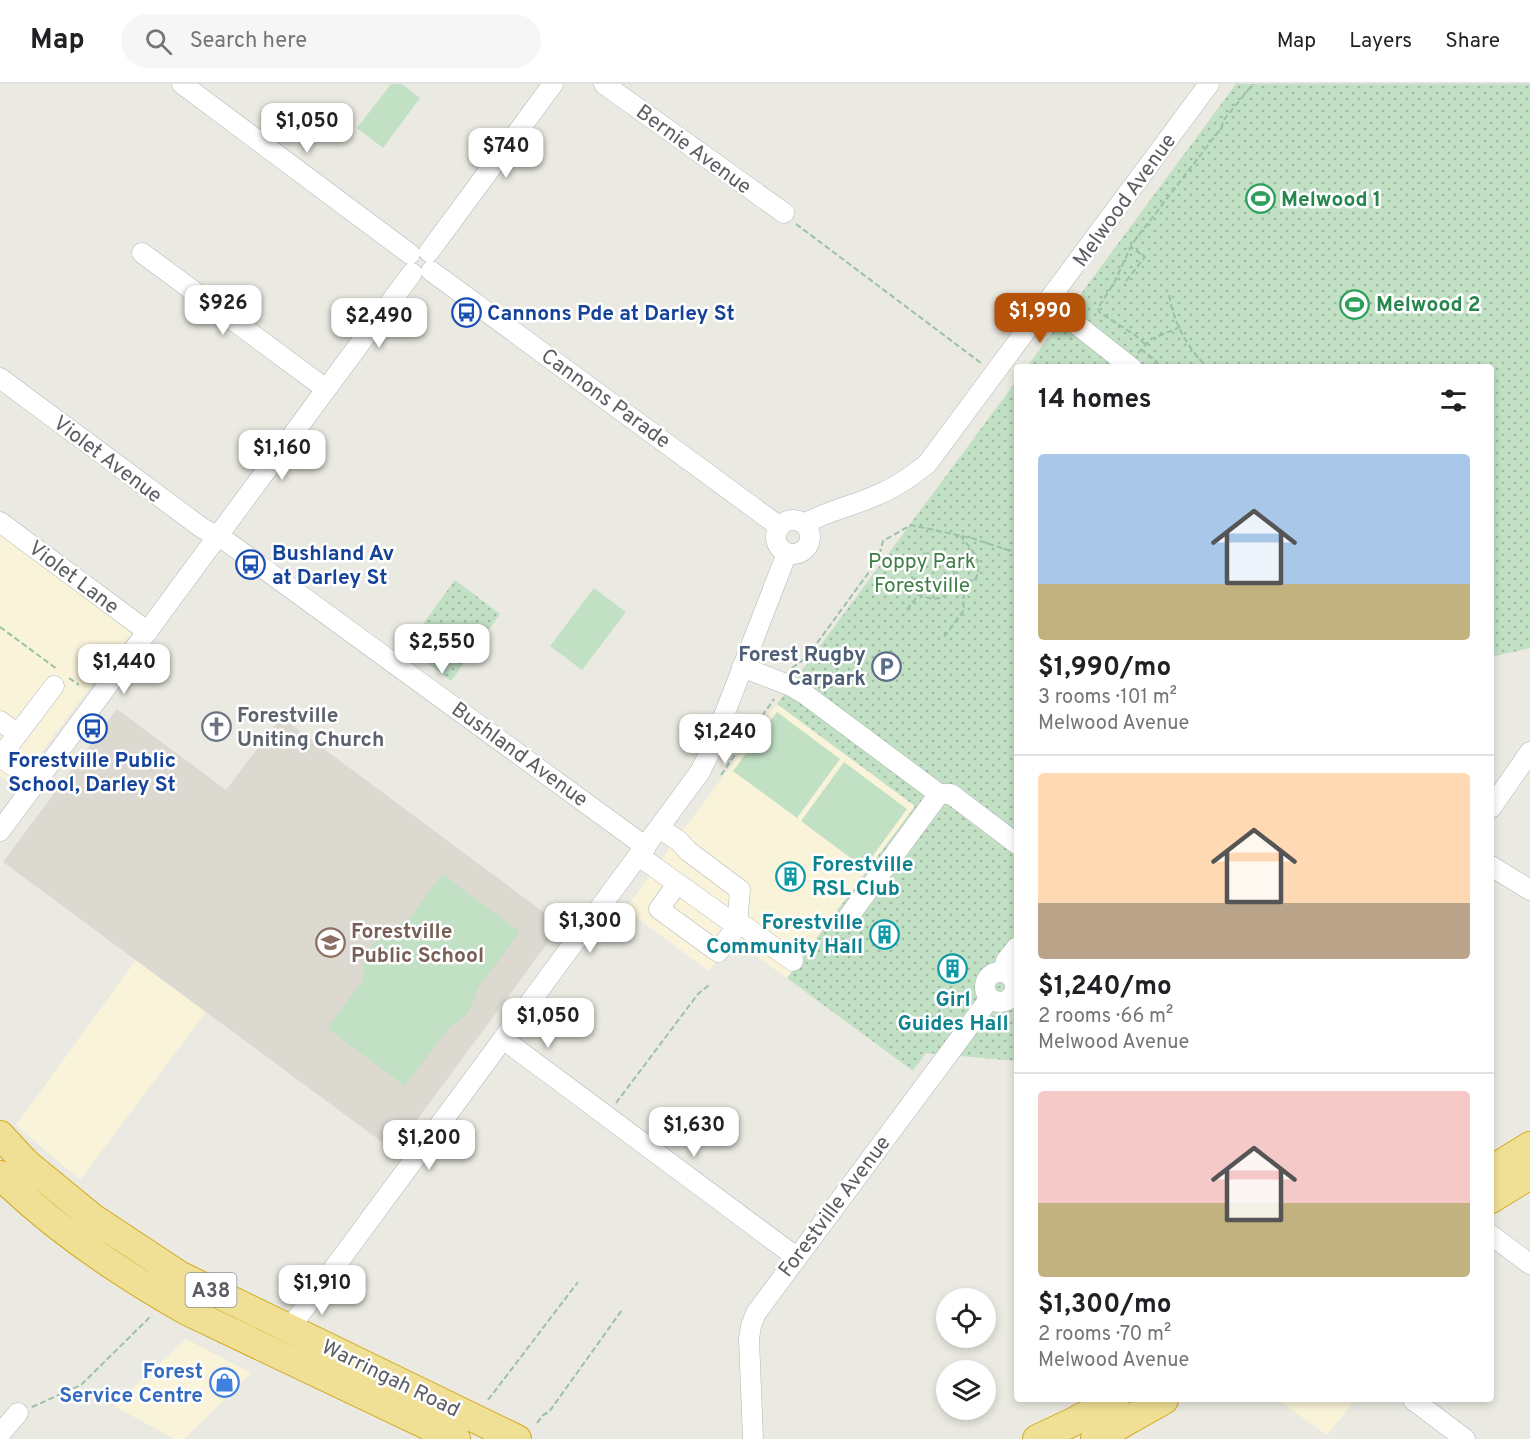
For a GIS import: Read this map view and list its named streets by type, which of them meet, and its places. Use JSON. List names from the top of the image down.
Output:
{
  "streets": {
    "highway": ["A38", "Warringah Road"],
    "street": [
      "Bernie Avenue",
      "Melwood Avenue",
      "Cannons Parade",
      "Violet Avenue",
      "Violet Lane",
      "Bushland Avenue",
      "Forestville Avenue"
    ]
  },
  "crossings": [
    ["Melwood Avenue", "Cannons Parade"],
    ["Violet Avenue", "Bushland Avenue"]
  ],
  "parks": ["Poppy Park Forestville"],
  "places": {
    "sports": ["Melwood 1", "Melwood 2"],
    "bus stop": ["Cannons Pde at Darley St", "Bushland Av at Darley St", "Forestville Public School, Darley St"],
    "parking": ["Forest Rugby Carpark"],
    "church": ["Forestville Uniting Church"],
    "building": ["Forestville RSL Club", "Forestville Community Hall", "Girl Guides Hall"],
    "school or university": ["Forestville Public School"],
    "shop": ["Forest Service Centre"]
  },
  "page": {
    "header": "Map",
    "search": "Search here",
    "nav": ["Map", "Layers", "Share"],
    "price": [
      "$1,050",
      "$740",
      "$926",
      "$1,990",
      "$2,490",
      "$1,160",
      "$2,550",
      "$1,440",
      "$1,240",
      "$1,300",
      "$1,050",
      "$1,630",
      "$1,200",
      "$1,910"
    ],
    "heading": "14 homes",
    "list": [
      {
        "name": "$1,990/mo",
        "note": "3 rooms · 101 m² · Melwood Avenue"
      },
      {
        "name": "$1,240/mo",
        "note": "2 rooms · 66 m² · Melwood Avenue"
      },
      {
        "name": "$1,300/mo",
        "note": "2 rooms · 70 m² · Melwood Avenue"
      }
    ]
  }
}
